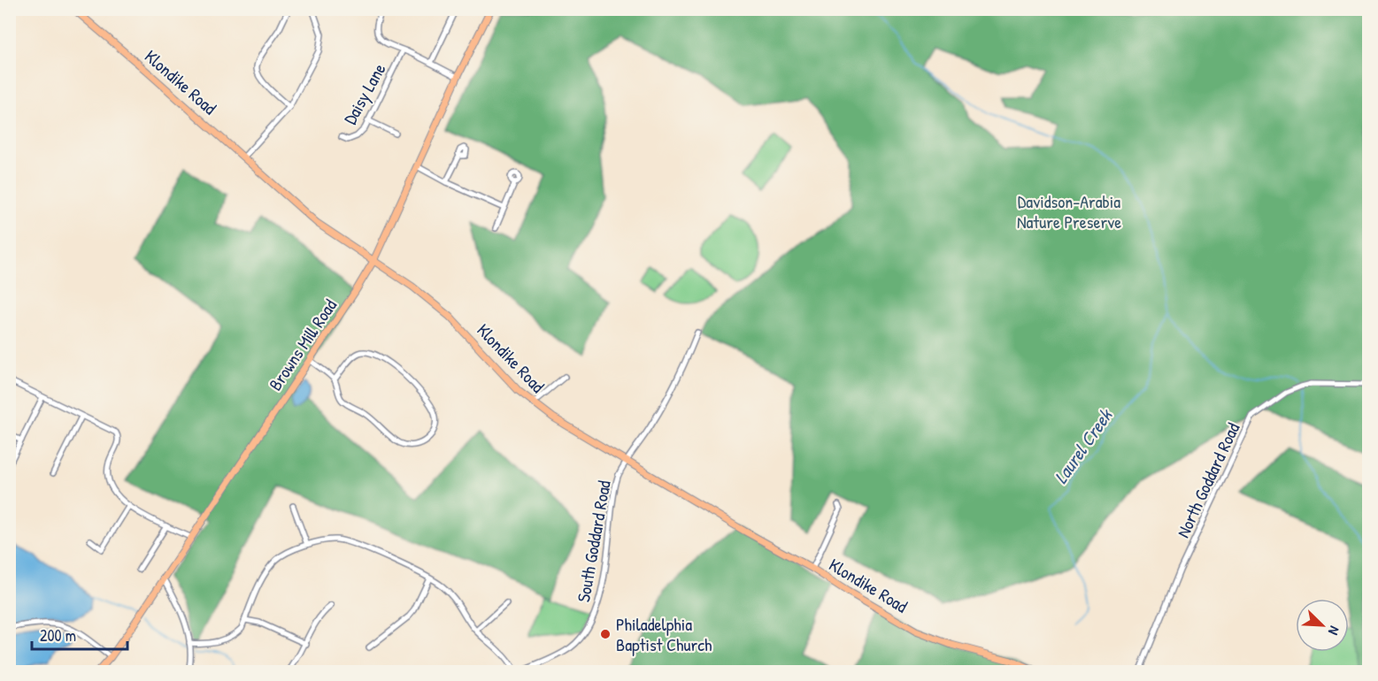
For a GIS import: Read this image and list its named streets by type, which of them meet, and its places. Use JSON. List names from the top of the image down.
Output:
{
  "streets": {
    "main road": ["Klondike Road", "Browns Mill Road"],
    "street": ["Daisy Lane", "North Goddard Road", "South Goddard Road"]
  },
  "crossings": [
    ["Klondike Road", "Browns Mill Road"],
    ["Klondike Road", "South Goddard Road"]
  ],
  "water": ["Laurel Creek"],
  "parks": ["Davidson-Arabia Nature Preserve"],
  "places": ["Philadelphia Baptist Church"],
  "scale_bar": "200 m",
  "north": "bottom right"
}
